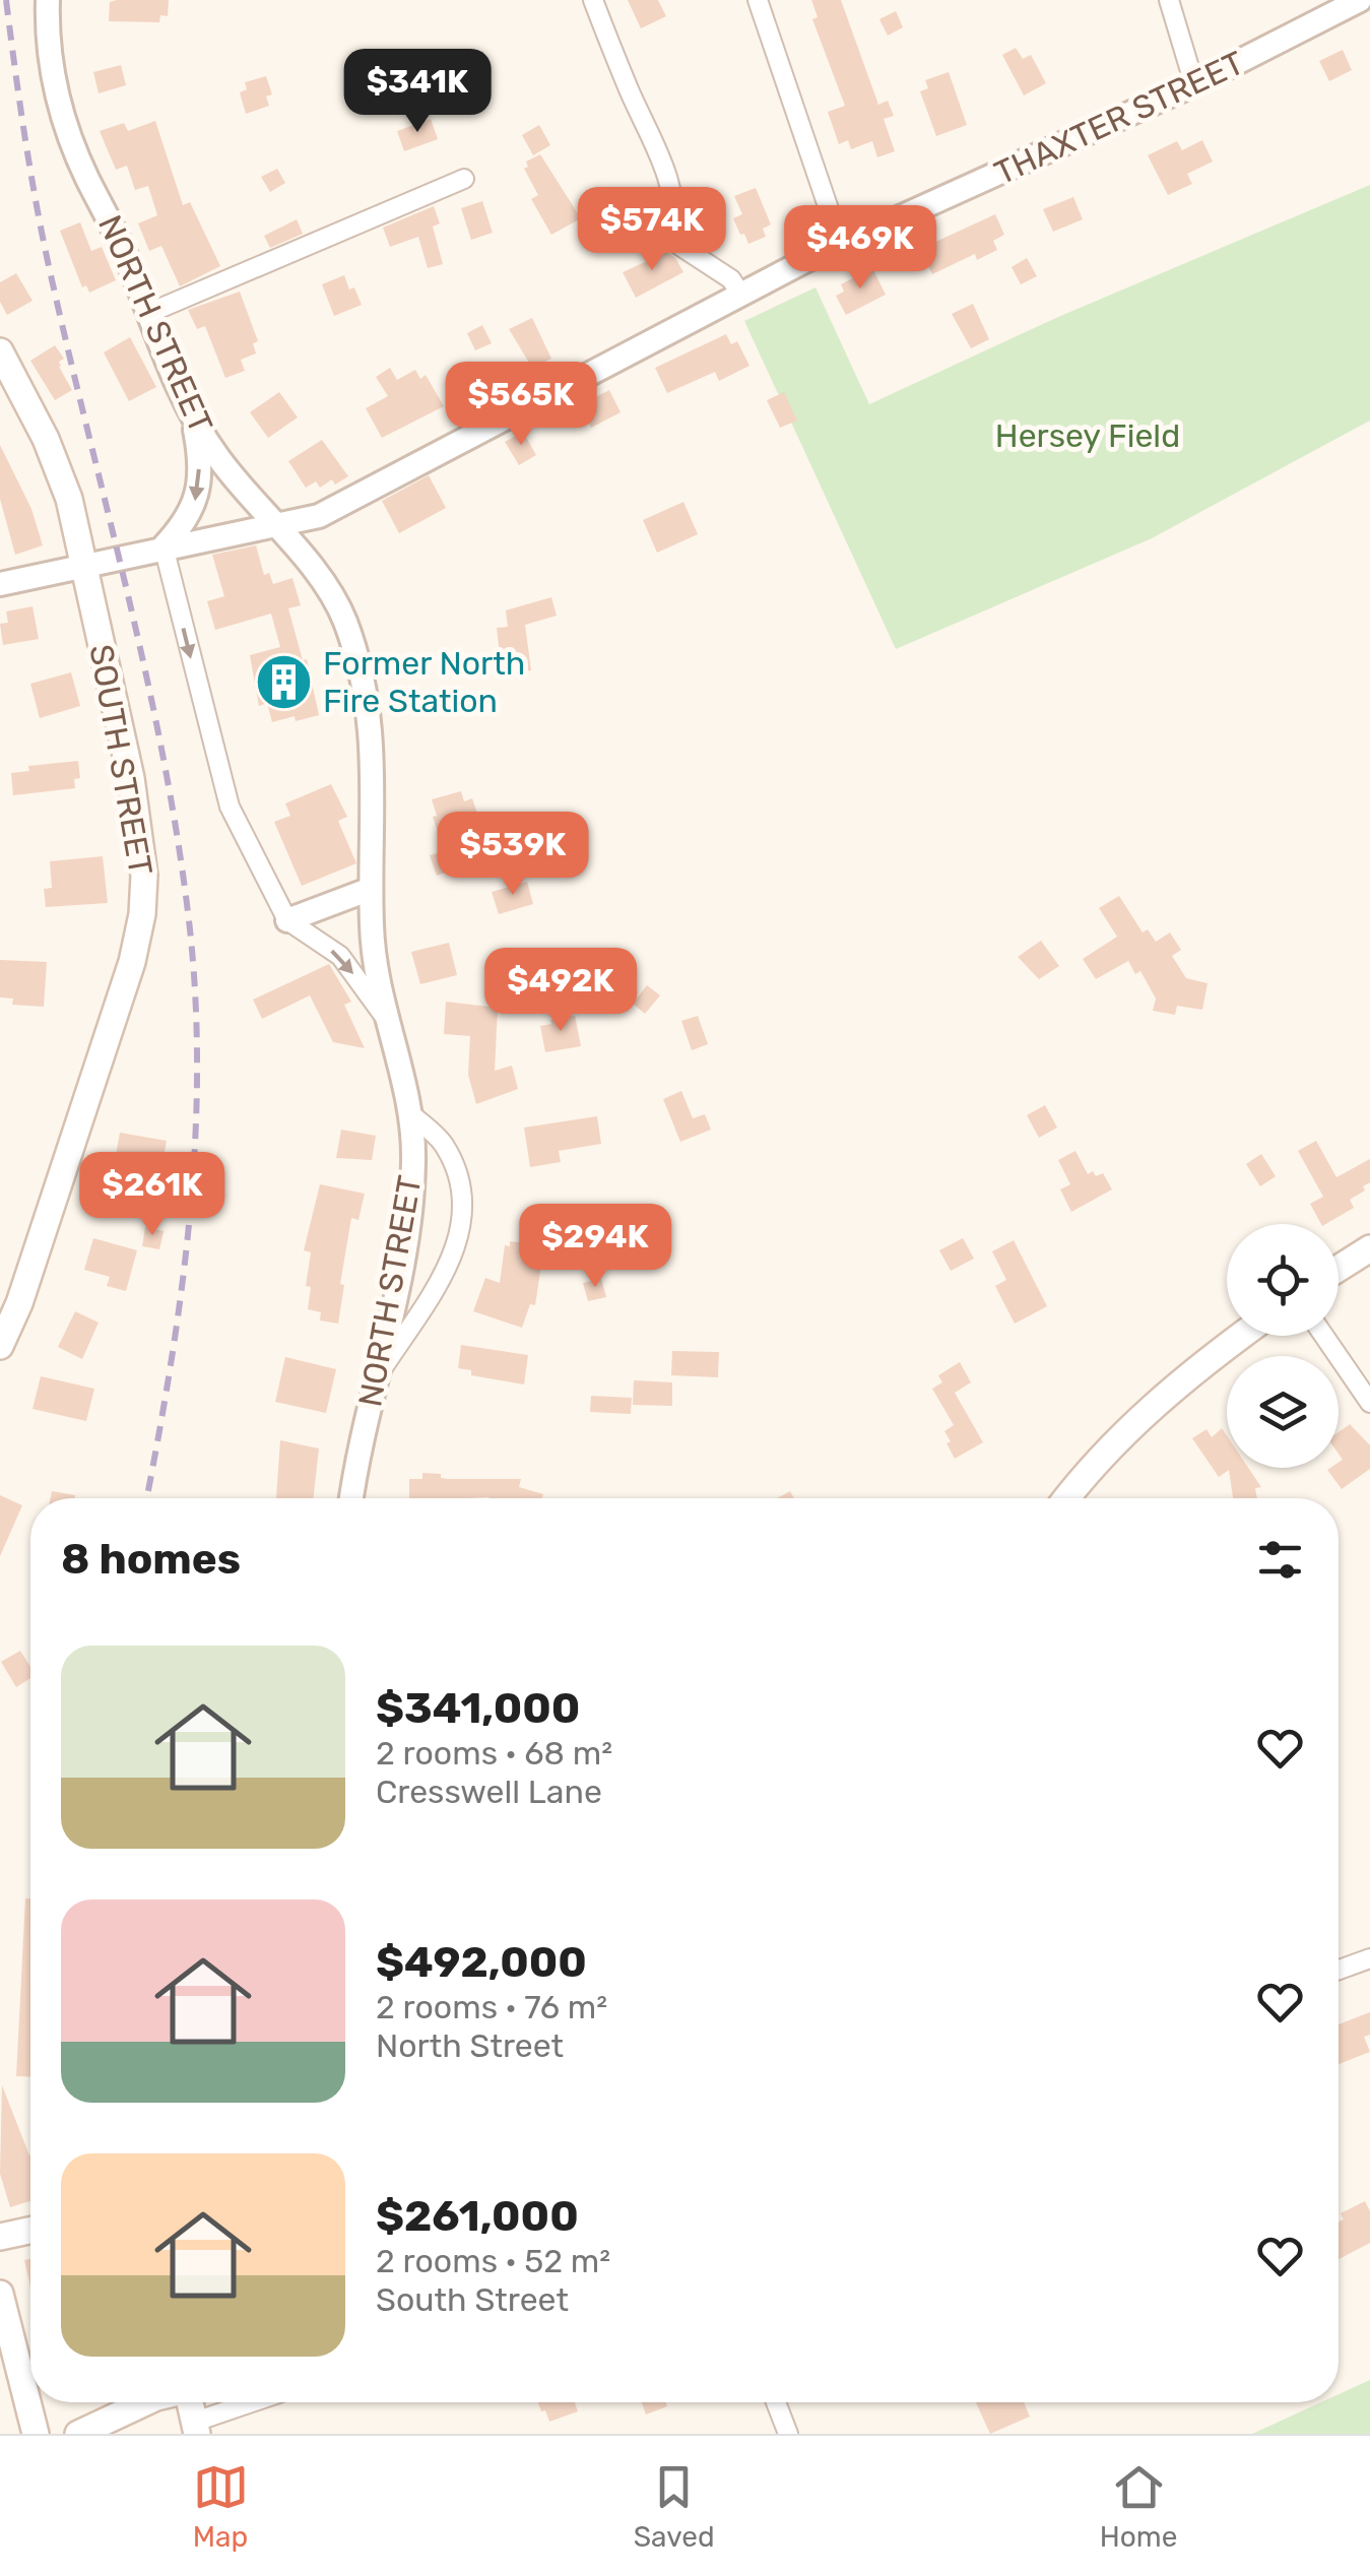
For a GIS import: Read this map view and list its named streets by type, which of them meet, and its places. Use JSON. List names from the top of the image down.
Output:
{
  "streets": {
    "main road": ["SOUTH STREET"],
    "street": ["THAXTER STREET", "NORTH STREET"]
  },
  "crossings": [
    ["THAXTER STREET", "NORTH STREET"],
    ["THAXTER STREET", "SOUTH STREET"]
  ],
  "parks": ["Hersey Field"],
  "places": {
    "building": ["Former North Fire Station"]
  },
  "page": {
    "price": [
      "$341K",
      "$574K",
      "$469K",
      "$565K",
      "$539K",
      "$492K",
      "$261K",
      "$294K"
    ],
    "heading": "8 homes",
    "list": [
      {
        "name": "$341,000",
        "note": "2 rooms · 68 m² · Cresswell Lane"
      },
      {
        "name": "$492,000",
        "note": "2 rooms · 76 m² · North Street"
      },
      {
        "name": "$261,000",
        "note": "2 rooms · 52 m² · South Street"
      }
    ],
    "tabs": ["Map", "Saved", "Home"]
  }
}
